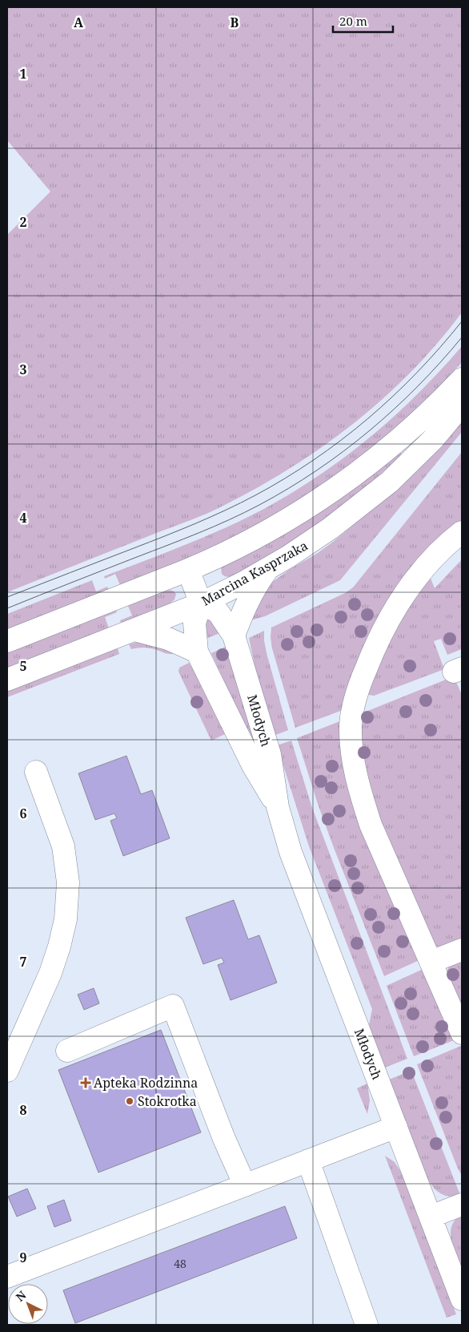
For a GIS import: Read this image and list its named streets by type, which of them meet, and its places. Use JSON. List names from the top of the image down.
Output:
{
  "streets": {
    "street": ["Marcina Kasprzaka", "Młodych"]
  },
  "crossings": [
    ["Marcina Kasprzaka", "Młodych"]
  ],
  "places": {
    "health": ["Apteka Rodzinna"],
    "other": ["Stokrotka"]
  },
  "house_numbers": ["48"],
  "scale_bar": "20 m",
  "north": "top left",
  "grid": {
    "columns": ["A", "B"],
    "rows": [
      "1",
      "2",
      "3",
      "4",
      "5",
      "6",
      "7",
      "8",
      "9"
    ]
  }
}
